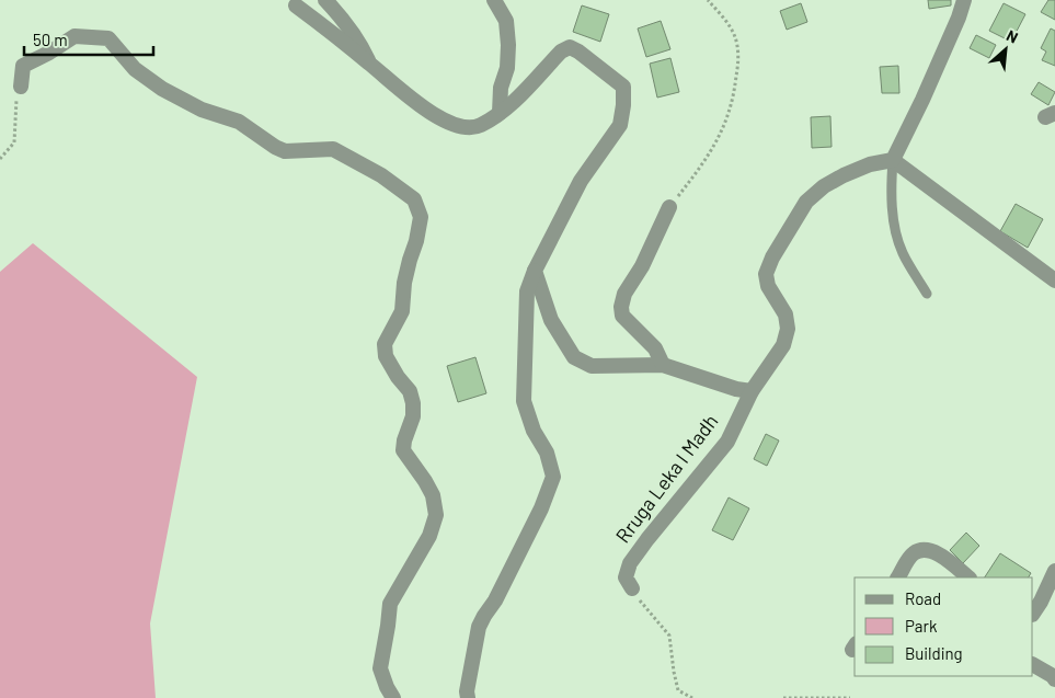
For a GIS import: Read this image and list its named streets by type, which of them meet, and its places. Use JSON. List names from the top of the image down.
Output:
{
  "streets": {
    "street": ["Rruga Leka I Madh"]
  },
  "legend": ["Road", "Park", "Building"],
  "scale_bar": "50 m",
  "north": "top right"
}
